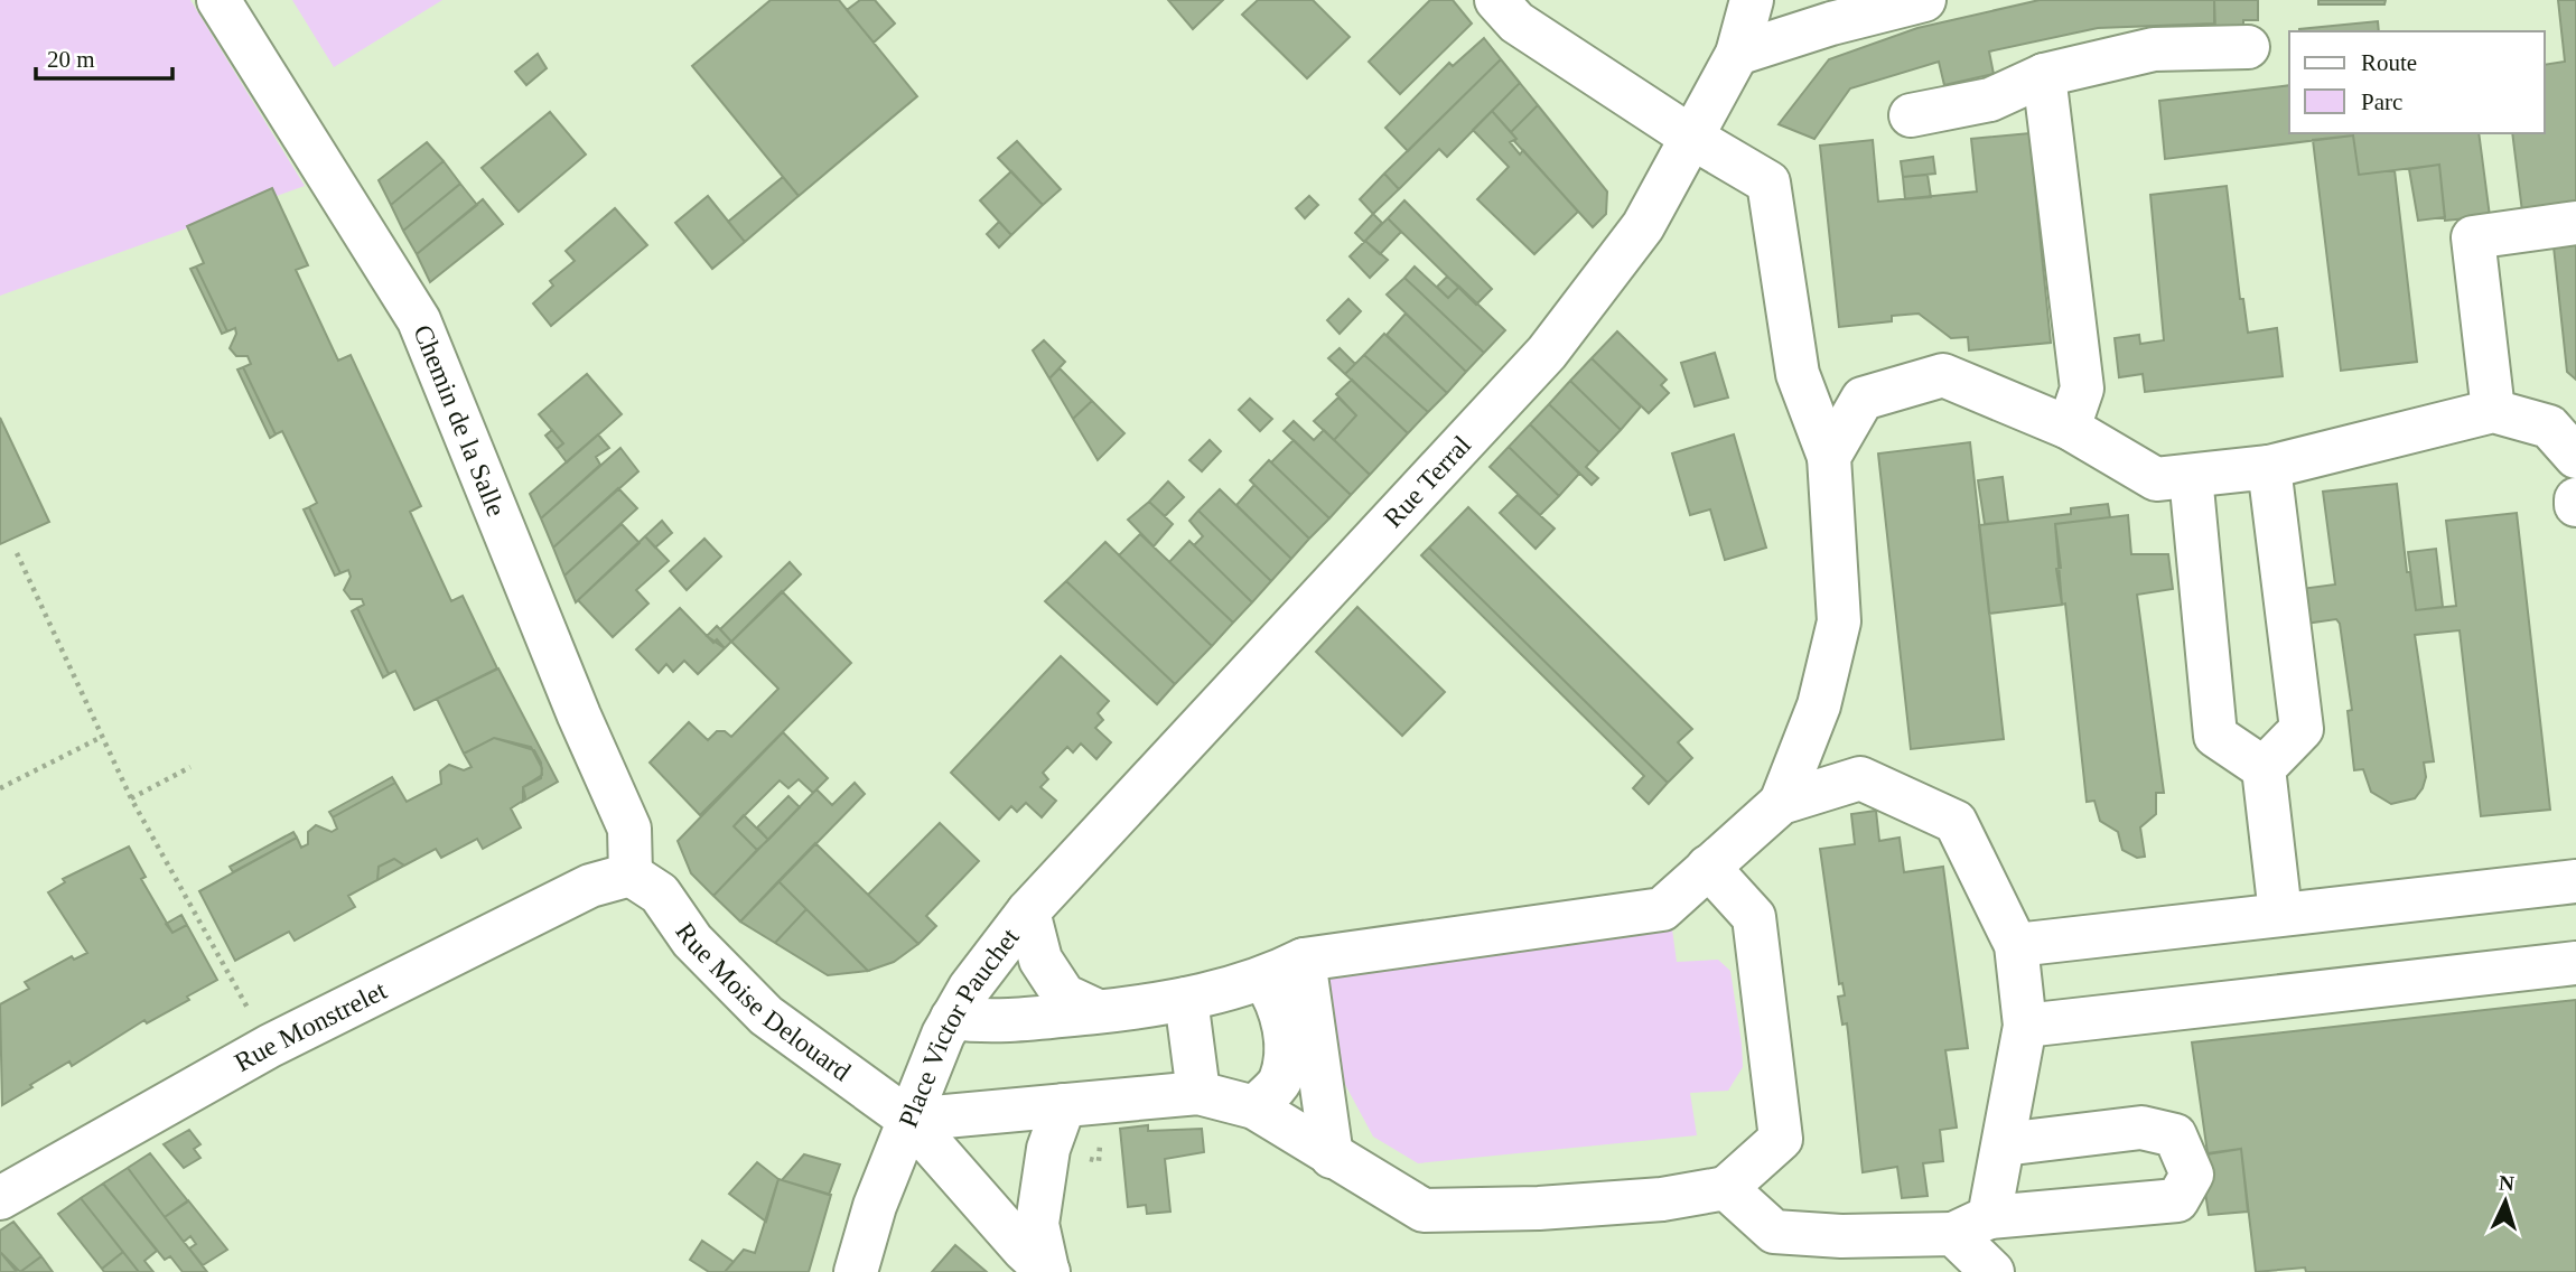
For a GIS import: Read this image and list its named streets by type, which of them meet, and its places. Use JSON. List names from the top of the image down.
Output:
{
  "streets": {
    "street": [
      "Chemin de la Salle",
      "Rue Terral",
      "Rue Moise Delouard",
      "Rue Monstrelet",
      "Place Victor Pauchet"
    ]
  },
  "crossings": [
    ["Chemin de la Salle", "Rue Moise Delouard"],
    ["Chemin de la Salle", "Rue Monstrelet"],
    ["Rue Terral", "Place Victor Pauchet"],
    ["Rue Moise Delouard", "Rue Monstrelet"],
    ["Rue Moise Delouard", "Place Victor Pauchet"]
  ],
  "legend": ["Route", "Parc"],
  "scale_bar": "20 m",
  "north": "top"
}
